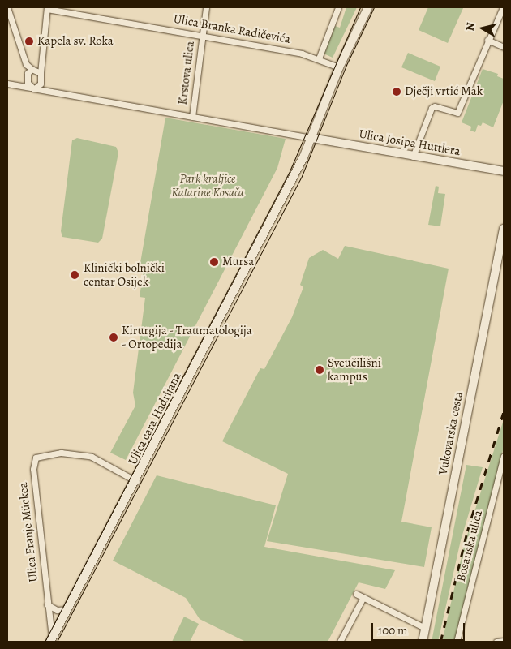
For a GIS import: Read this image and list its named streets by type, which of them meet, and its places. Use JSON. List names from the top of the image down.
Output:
{
  "streets": {
    "main road": ["Ulica Josipa Huttlera", "Ulica cara Hadrijana", "Vukovarska cesta"],
    "street": [
      "Ulica Branka Radičevića",
      "Krstova ulica",
      "Ulica Franje Mückea",
      "Bosanska ulica"
    ]
  },
  "crossings": [
    ["Ulica Branka Radičevića", "Krstova ulica"],
    ["Ulica Josipa Huttlera", "Ulica cara Hadrijana"],
    ["Ulica cara Hadrijana", "Ulica Franje Mückea"]
  ],
  "parks": ["Park kraljice Katarine Kosača"],
  "places": [
    "Kapela sv. Roka",
    "Dječji vrtić Mak",
    "Mursa",
    "Klinički bolnički centar Osijek",
    "Kirurgija - Traumatologija - Ortopedija",
    "Sveučilišni kampus"
  ],
  "scale_bar": "100 m",
  "north": "left"
}
